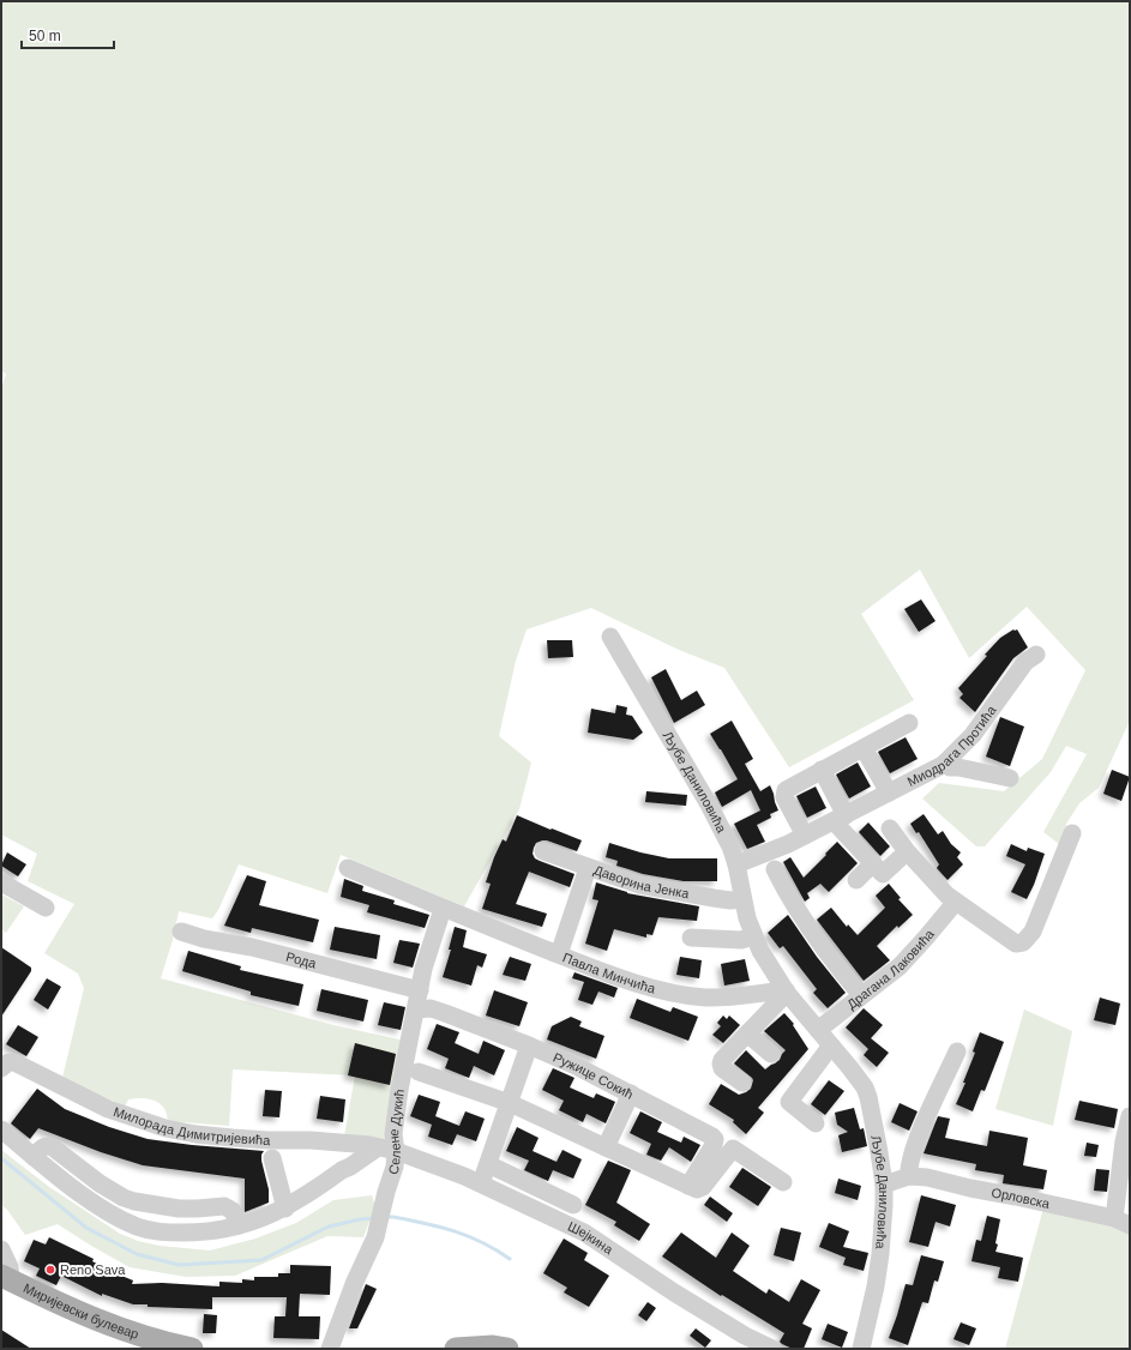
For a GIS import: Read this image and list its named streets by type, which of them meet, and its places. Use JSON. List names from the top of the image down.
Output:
{
  "streets": {
    "main road": ["Миријевски булевар"],
    "street": [
      "Миодрага Протића",
      "Љубе Даниловића",
      "Даворина Јенка",
      "Рода",
      "Драгана Лаковића",
      "Павла Минчића",
      "Ружице Сокић",
      "Милорада Димитријевића",
      "Селене Дукић",
      "Орловска",
      "Шејкина"
    ]
  },
  "crossings": [
    ["Миодрага Протића", "Љубе Даниловића"],
    ["Љубе Даниловића", "Даворина Јенка"],
    ["Љубе Даниловића", "Драгана Лаковића"],
    ["Љубе Даниловића", "Павла Минчића"],
    ["Љубе Даниловића", "Орловска"],
    ["Рода", "Селене Дукић"],
    ["Павла Минчића", "Селене Дукић"],
    ["Ружице Сокић", "Селене Дукић"],
    ["Милорада Димитријевића", "Селене Дукић"],
    ["Милорада Димитријевића", "Шејкина"],
    ["Селене Дукић", "Шејкина"]
  ],
  "places": ["Reno Sava"],
  "scale_bar": "50 m"
}
